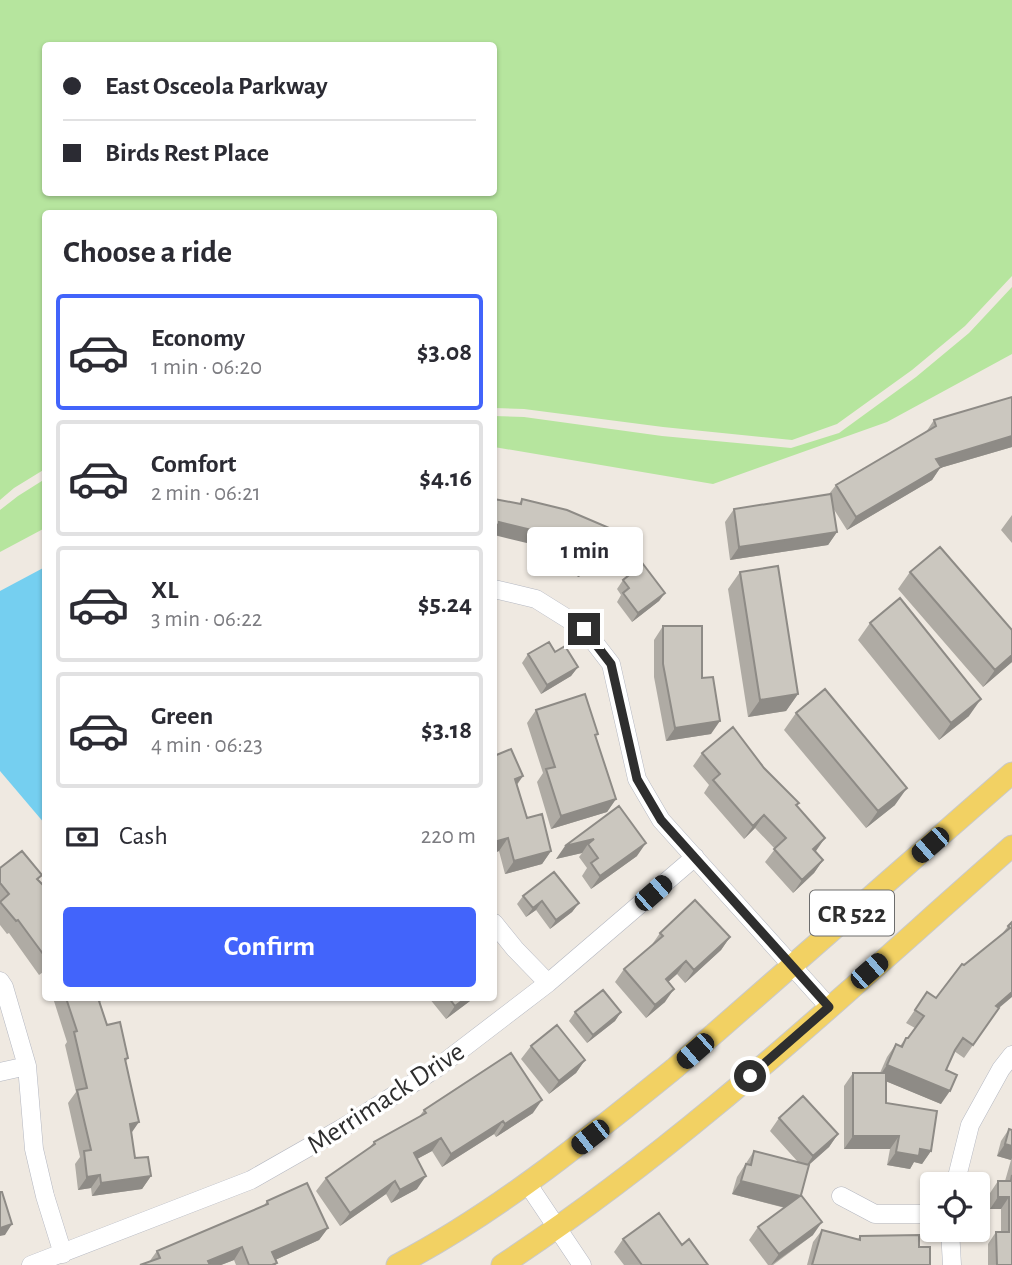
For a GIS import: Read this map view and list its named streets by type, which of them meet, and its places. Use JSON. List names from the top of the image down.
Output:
{
  "streets": {
    "main road": ["CR 522"],
    "street": ["Merrimack Drive"]
  },
  "page": {
    "banner": ["East Osceola Parkway", "Birds Rest Place"],
    "heading": "Choose a ride",
    "list": [
      {
        "name": "Economy",
        "note": "1 min · 06:20",
        "value": "$3.08"
      },
      {
        "name": "Comfort",
        "note": "2 min · 06:21",
        "value": "$4.16"
      },
      {
        "name": "XL",
        "note": "3 min · 06:22",
        "value": "$5.24"
      },
      {
        "name": "Green",
        "note": "4 min · 06:23",
        "value": "$3.18"
      }
    ],
    "bubble": "1 min",
    "pay": ["Cash", "220 m"],
    "buttons": "Confirm"
  }
}
